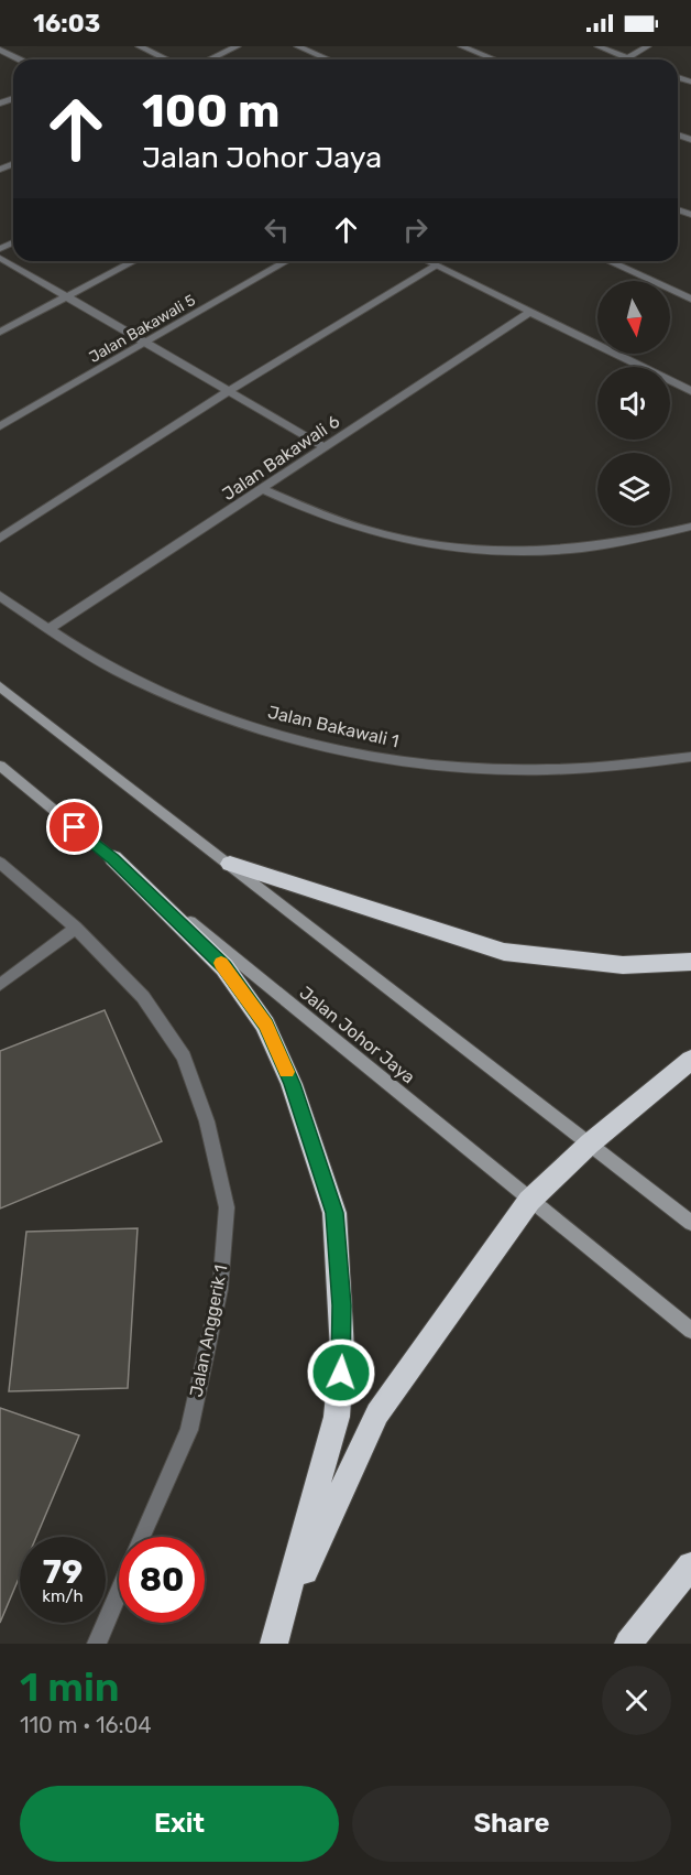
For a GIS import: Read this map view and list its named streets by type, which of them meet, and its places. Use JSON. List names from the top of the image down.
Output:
{
  "streets": {
    "main road": ["Jalan Johor Jaya"],
    "street": [
      "Jalan Bakawali 5",
      "Jalan Bakawali 6",
      "Jalan Bakawali 1",
      "Jalan Anggerik 1"
    ]
  },
  "crossings": [
    ["Jalan Bakawali 6", "Jalan Bakawali 1"]
  ],
  "north": "bottom",
  "page": {
    "status": "16:03",
    "turn": ["100 m", "Jalan Johor Jaya"],
    "speed": "79 km/h",
    "limit": "80",
    "heading": ["1 min", "110 m · 16:04"],
    "buttons": ["Exit", "Share"]
  }
}
